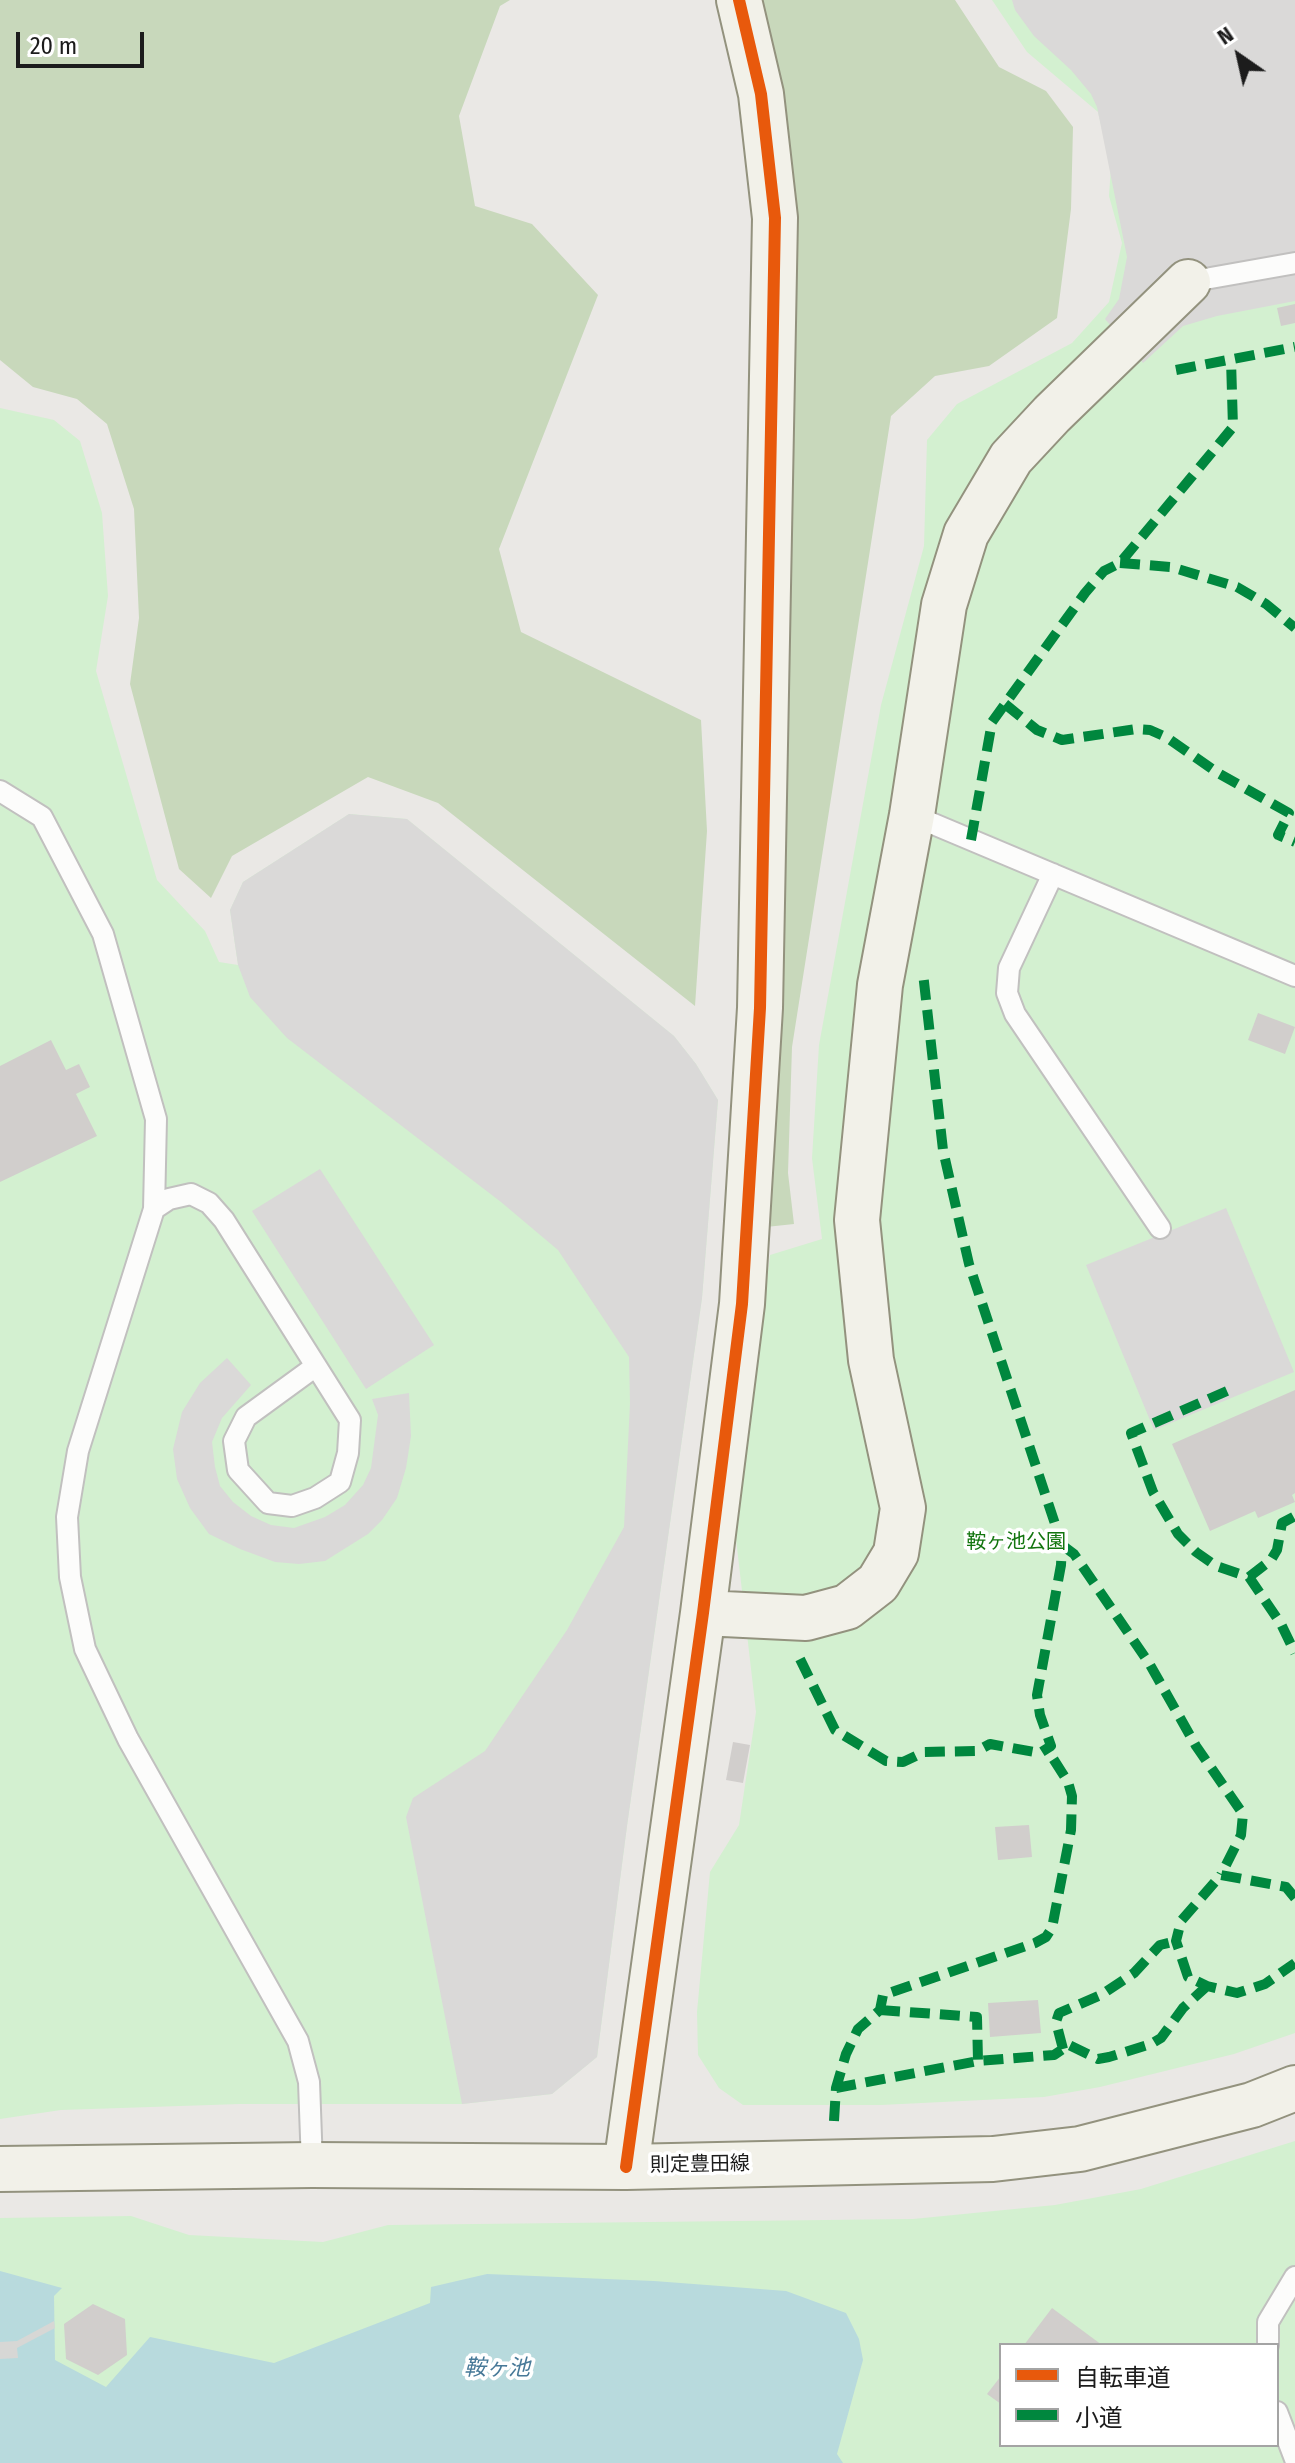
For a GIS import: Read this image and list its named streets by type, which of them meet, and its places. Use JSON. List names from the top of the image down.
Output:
{
  "streets": {
    "street": ["則定豊田線"]
  },
  "water": ["鞍ヶ池"],
  "parks": ["鞍ヶ池公園"],
  "legend": ["自転車道", "小道"],
  "scale_bar": "20 m",
  "north": "top left"
}
